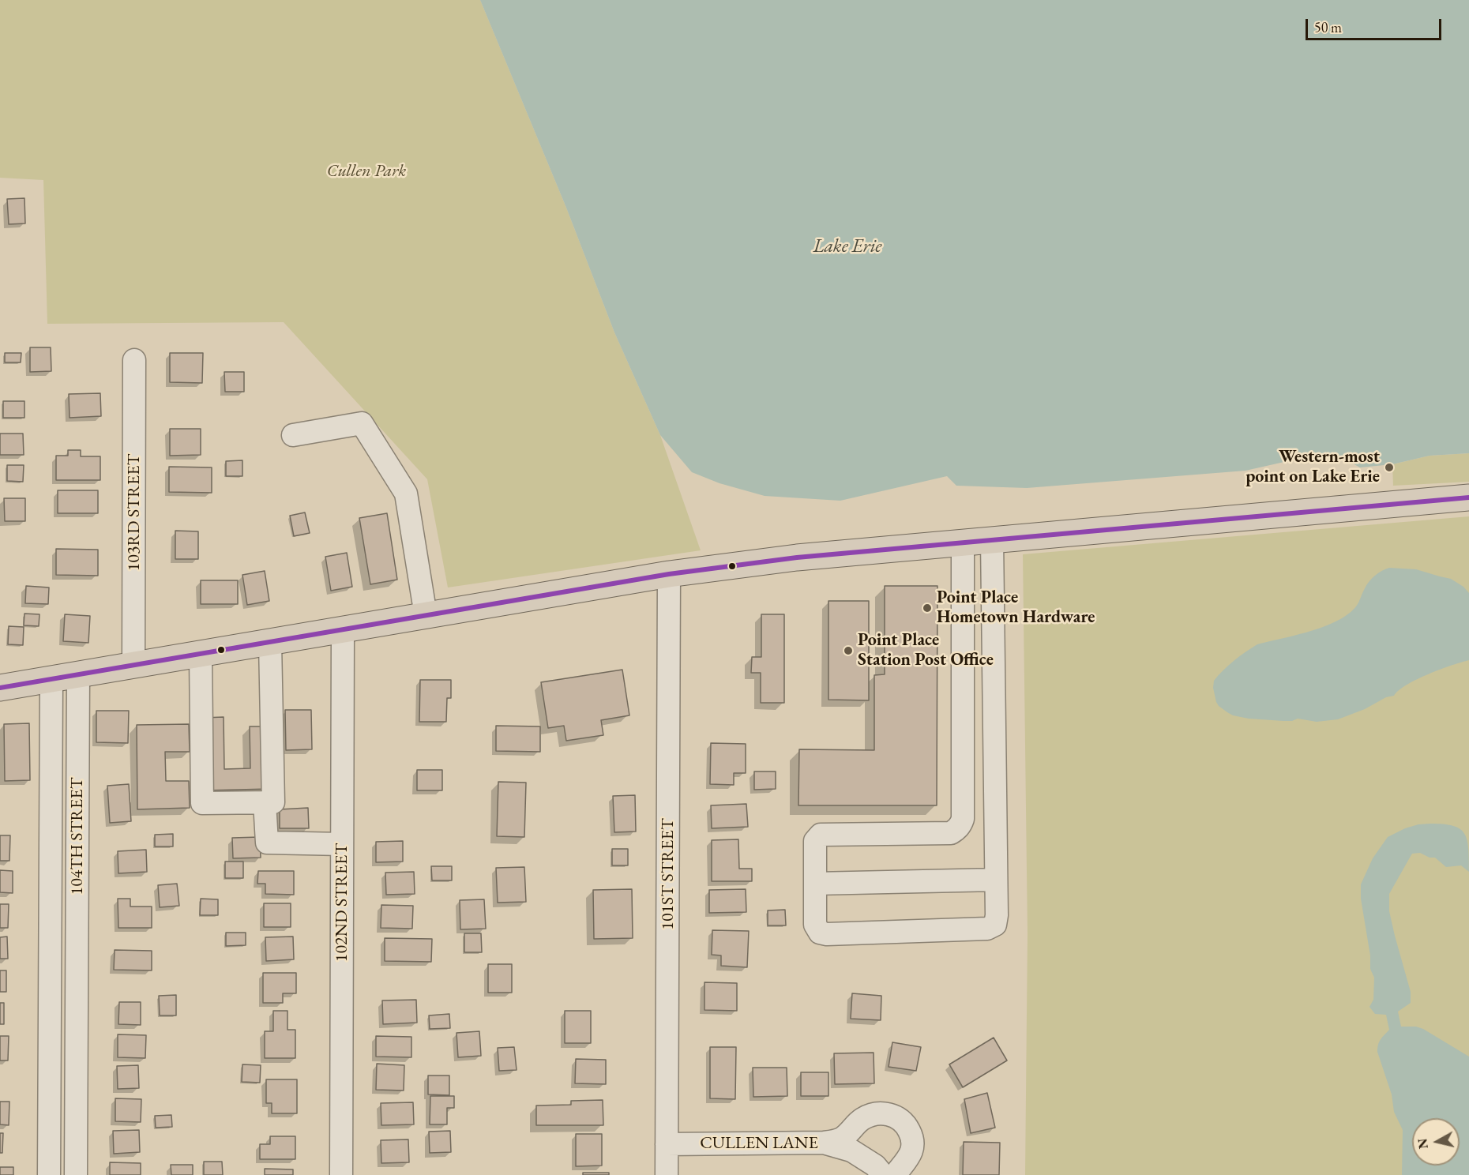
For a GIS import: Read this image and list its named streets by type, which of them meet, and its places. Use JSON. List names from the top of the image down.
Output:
{
  "streets": {
    "street": [
      "103RD STREET",
      "104TH STREET",
      "101ST STREET",
      "102ND STREET",
      "CULLEN LANE"
    ]
  },
  "crossings": [
    ["101ST STREET", "CULLEN LANE"]
  ],
  "water": ["Lake Erie"],
  "parks": ["Cullen Park"],
  "places": ["Western-most point on Lake Erie", "Point Place Hometown Hardware", "Point Place Station Post Office"],
  "scale_bar": "50 m",
  "north": "left"
}
